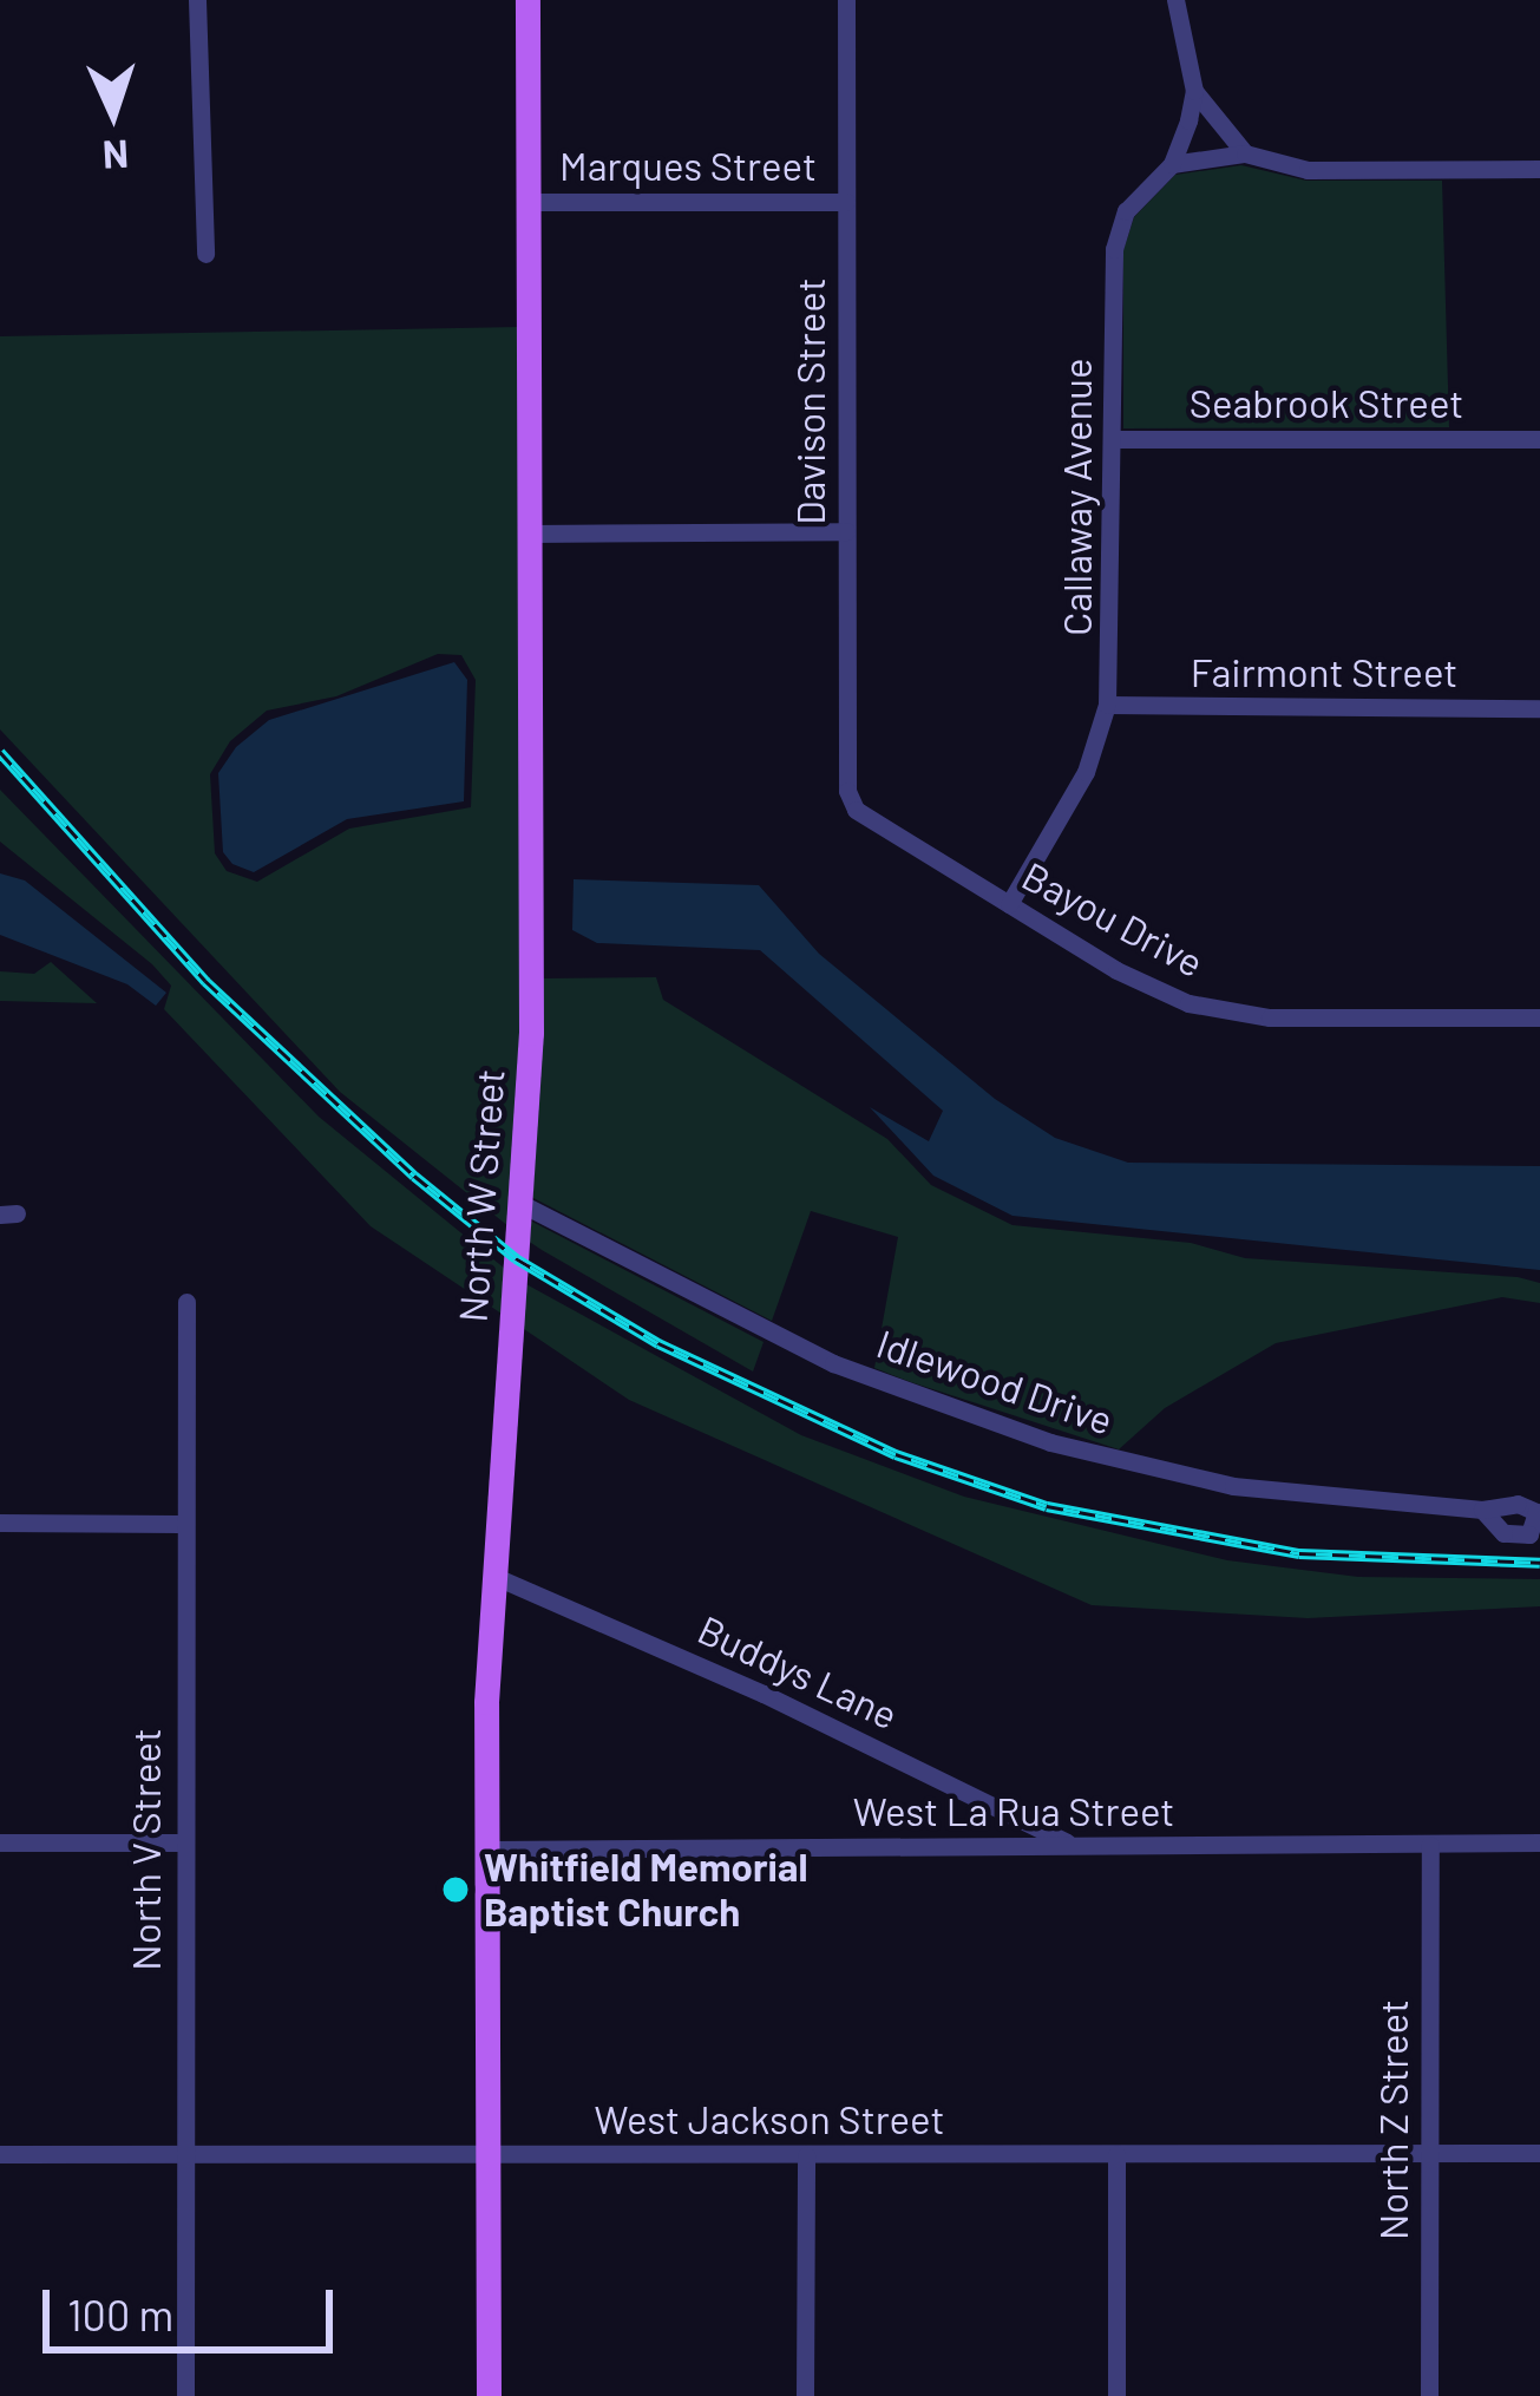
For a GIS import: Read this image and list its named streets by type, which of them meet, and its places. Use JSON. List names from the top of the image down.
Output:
{
  "streets": {
    "main road": ["North W Street"],
    "street": [
      "Marques Street",
      "Davison Street",
      "Seabrook Street",
      "Callaway Avenue",
      "Fairmont Street",
      "Bayou Drive",
      "Idlewood Drive",
      "Buddys Lane",
      "West La Rua Street",
      "North V Street",
      "West Jackson Street",
      "North Z Street"
    ]
  },
  "crossings": [
    ["Marques Street", "Davison Street"],
    ["Marques Street", "North W Street"],
    ["Davison Street", "Bayou Drive"],
    ["Seabrook Street", "Callaway Avenue"],
    ["Callaway Avenue", "Fairmont Street"],
    ["Callaway Avenue", "Bayou Drive"],
    ["North W Street", "Idlewood Drive"],
    ["North W Street", "Buddys Lane"],
    ["North W Street", "West La Rua Street"],
    ["North W Street", "West Jackson Street"],
    ["Buddys Lane", "West La Rua Street"],
    ["West La Rua Street", "North Z Street"],
    ["North V Street", "West Jackson Street"],
    ["West Jackson Street", "North Z Street"]
  ],
  "places": ["Whitfield Memorial Baptist Church"],
  "scale_bar": "100 m",
  "north": "bottom"
}
